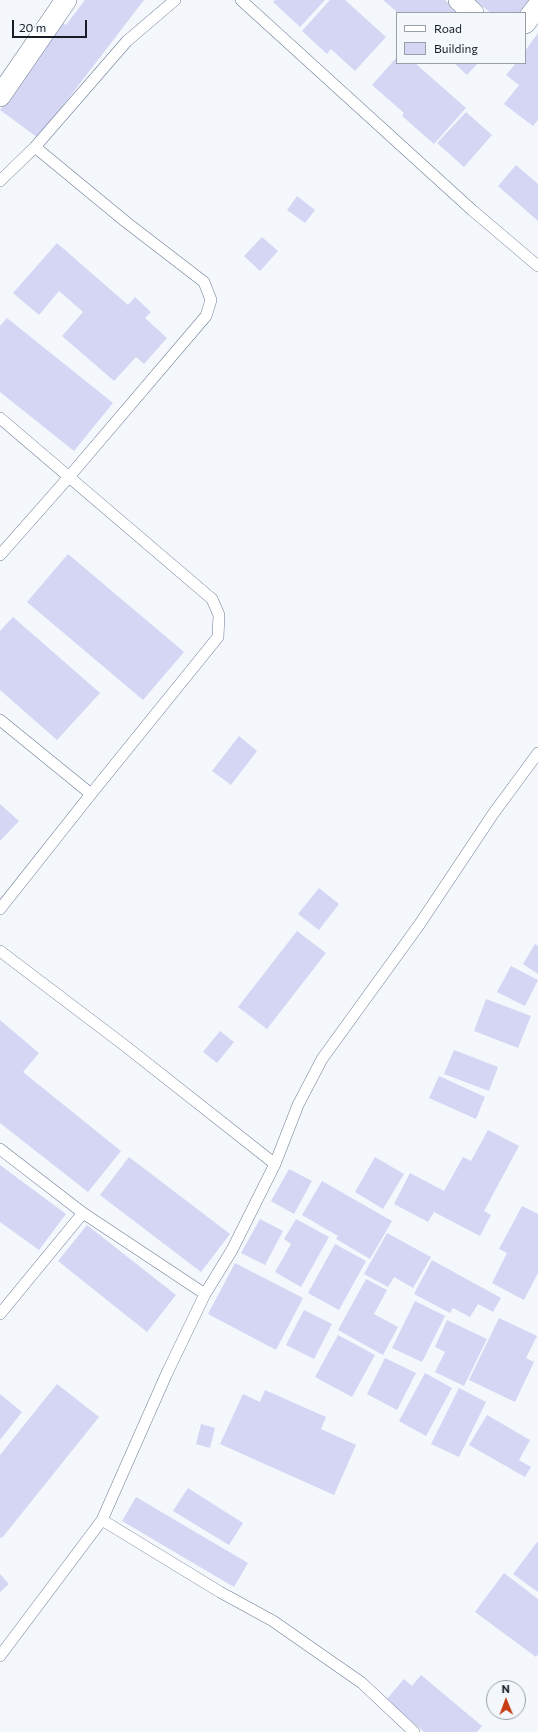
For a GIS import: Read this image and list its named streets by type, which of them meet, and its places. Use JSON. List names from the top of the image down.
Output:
{
  "legend": ["Road", "Building"],
  "scale_bar": "20 m",
  "north": "top"
}
